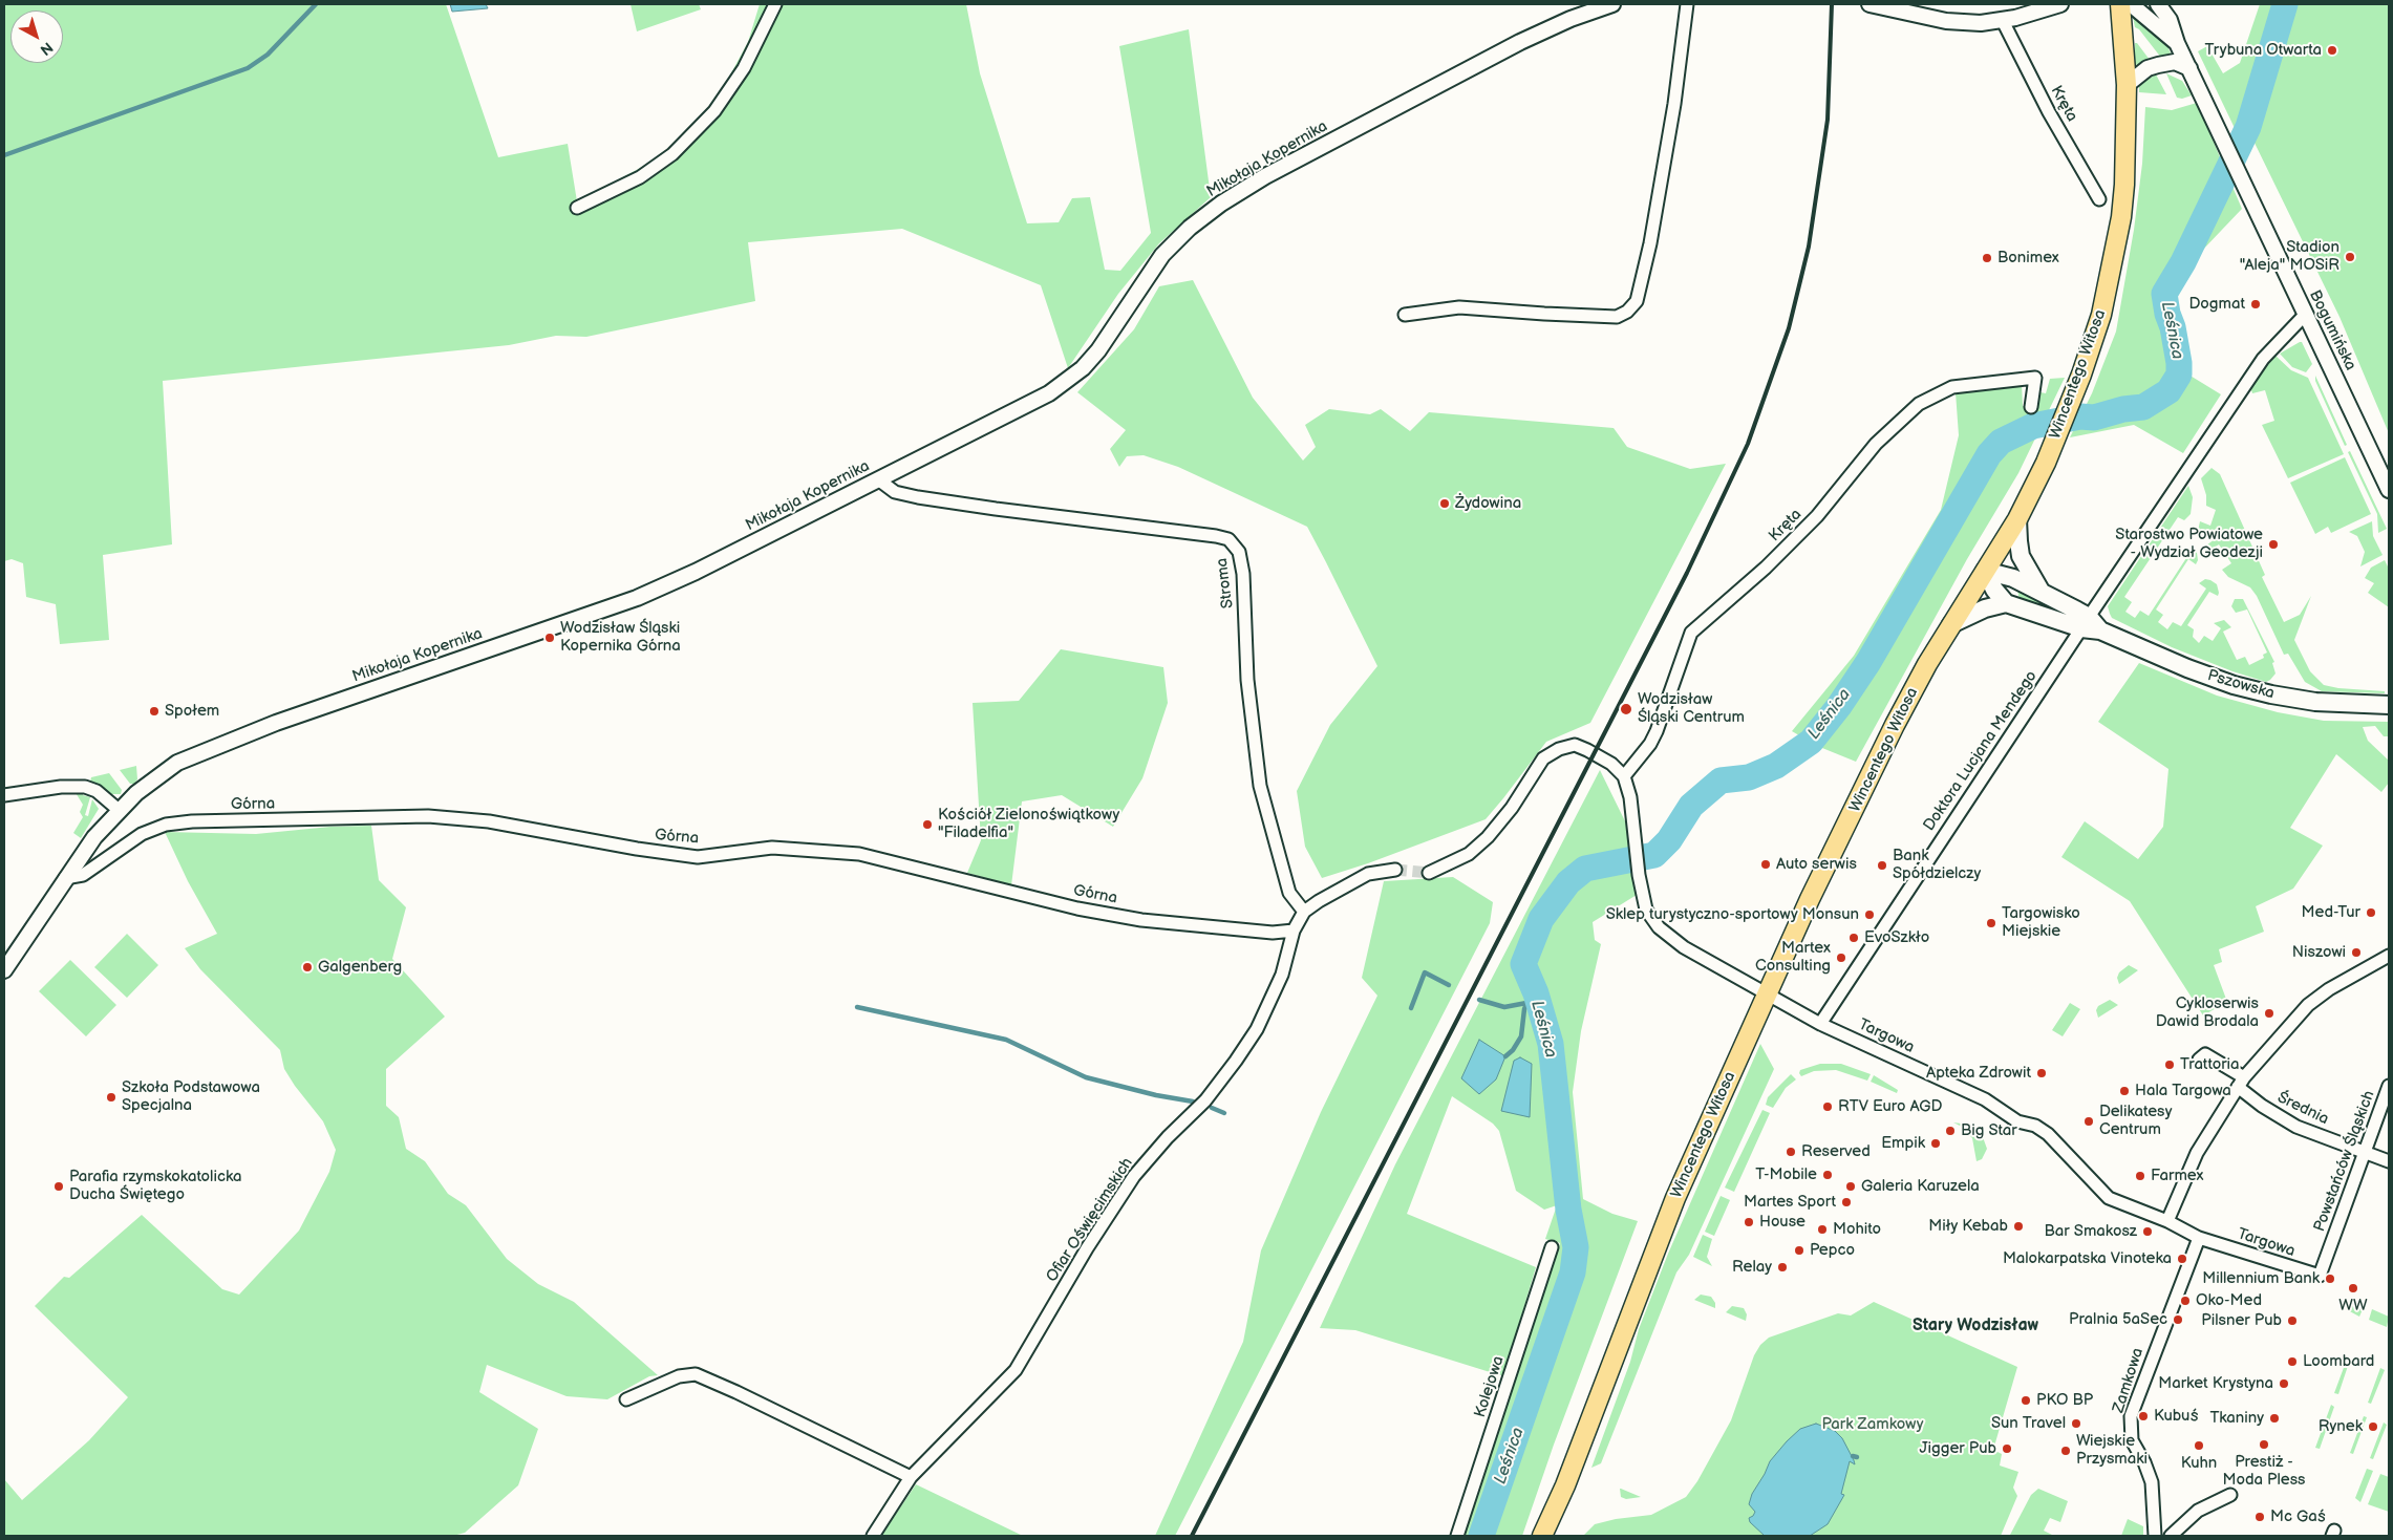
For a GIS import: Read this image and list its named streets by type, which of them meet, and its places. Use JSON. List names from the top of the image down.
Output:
{
  "streets": {
    "main road": ["Wincentego Witosa", "Pszowska"],
    "street": [
      "Kręta",
      "Mikołaja Kopernika",
      "Bogumińska",
      "Stroma",
      "Doktora Lucjana Mendego",
      "Górna",
      "Targowa",
      "Średnia",
      "Powstańców Śląskich",
      "Ofiar Oświęcimskich",
      "Zamkowa",
      "Kolejowa"
    ]
  },
  "crossings": [
    ["Kręta", "Targowa"],
    ["Mikołaja Kopernika", "Stroma"],
    ["Mikołaja Kopernika", "Górna"],
    ["Bogumińska", "Doktora Lucjana Mendego"],
    ["Wincentego Witosa", "Pszowska"],
    ["Wincentego Witosa", "Targowa"],
    ["Stroma", "Ofiar Oświęcimskich"],
    ["Pszowska", "Doktora Lucjana Mendego"],
    ["Doktora Lucjana Mendego", "Targowa"],
    ["Górna", "Ofiar Oświęcimskich"],
    ["Targowa", "Powstańców Śląskich"],
    ["Targowa", "Zamkowa"],
    ["Średnia", "Powstańców Śląskich"]
  ],
  "districts": ["Stary Wodzisław"],
  "water": ["Leśnica"],
  "parks": ["Park Zamkowy"],
  "places": [
    "Trybuna Otwarta",
    "Stadion \"Aleja\" MOSiR",
    "Bonimex",
    "Dogmat",
    "Żydowina",
    "Starostwo Powiatowe - Wydział Geodezji",
    "Wodzisław Śląski Kopernika Górna",
    "Wodzisław Śląski Centrum",
    "Społem",
    "Kościół Zielonoświątkowy \"Filadelfia\"",
    "Auto serwis",
    "Bank Spółdzielczy",
    "Med-Tur",
    "Sklep turystyczno-sportowy Monsun",
    "Targowisko Miejskie",
    "EvoSzkło",
    "Niszowi",
    "Martex Consulting",
    "Galgenberg",
    "Cykloserwis Dawid Brodala",
    "Trattoria",
    "Apteka Zdrowit",
    "Hala Targowa",
    "Szkoła Podstawowa Specjalna",
    "RTV Euro AGD",
    "Delikatesy Centrum",
    "Big Star",
    "Empik",
    "Reserved",
    "T-Mobile",
    "Farmex",
    "Parafia rzymskokatolicka Ducha Świętego",
    "Galeria Karuzela",
    "Martes Sport",
    "House",
    "Miły Kebab",
    "Mohito",
    "Bar Smakosz",
    "Pepco",
    "Malokarpatska Vinoteka",
    "Relay",
    "Millennium Bank",
    "WW",
    "Oko-Med",
    "Pralnia 5aSec",
    "Pilsner Pub",
    "Loombard",
    "Market Krystyna",
    "PKO BP",
    "Kubuś",
    "Tkaniny",
    "Sun Travel",
    "Rynek",
    "Prestiż - Moda Pless",
    "Kuhn",
    "Jigger Pub",
    "Wiejskie Przysmaki",
    "Mc Gaś"
  ],
  "north": "bottom right"
}
